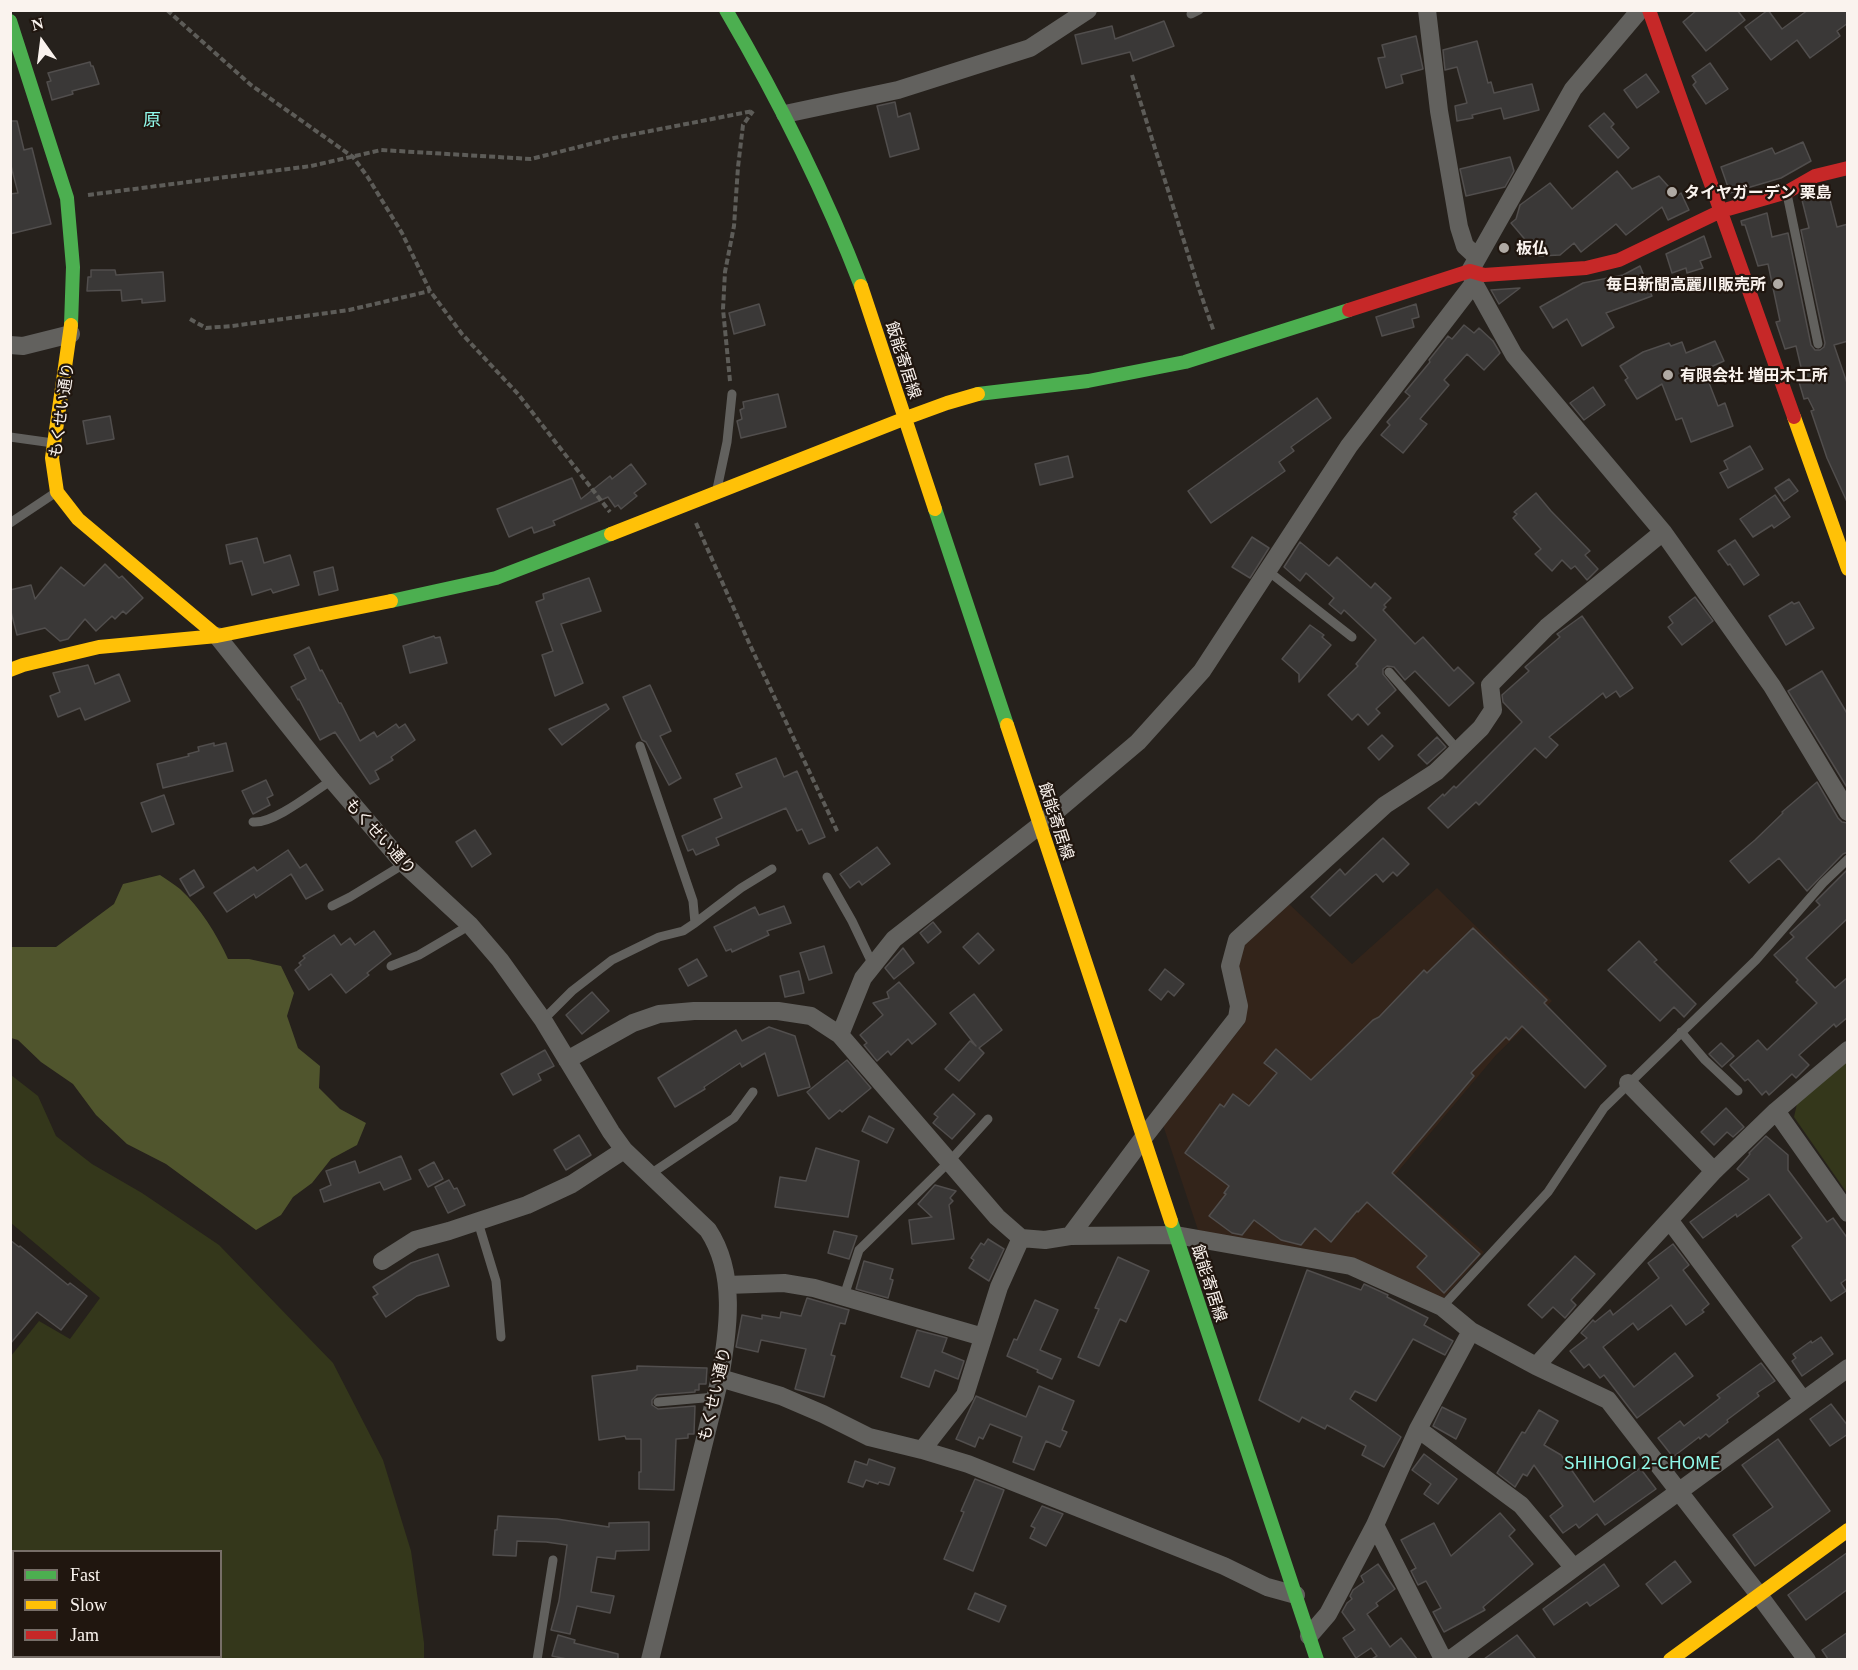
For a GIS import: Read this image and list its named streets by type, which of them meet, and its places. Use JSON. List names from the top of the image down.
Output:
{
  "streets": {
    "street": ["飯能寄居線", "もくせい通り"]
  },
  "districts": ["原", "SHIHOGI 2-CHOME"],
  "places": [
    "タイヤガーデン 栗島",
    "板仏",
    "毎日新聞高麗川販売所",
    "有限会社 増田木工所"
  ],
  "legend": ["Fast", "Slow", "Jam"],
  "north": "top"
}
